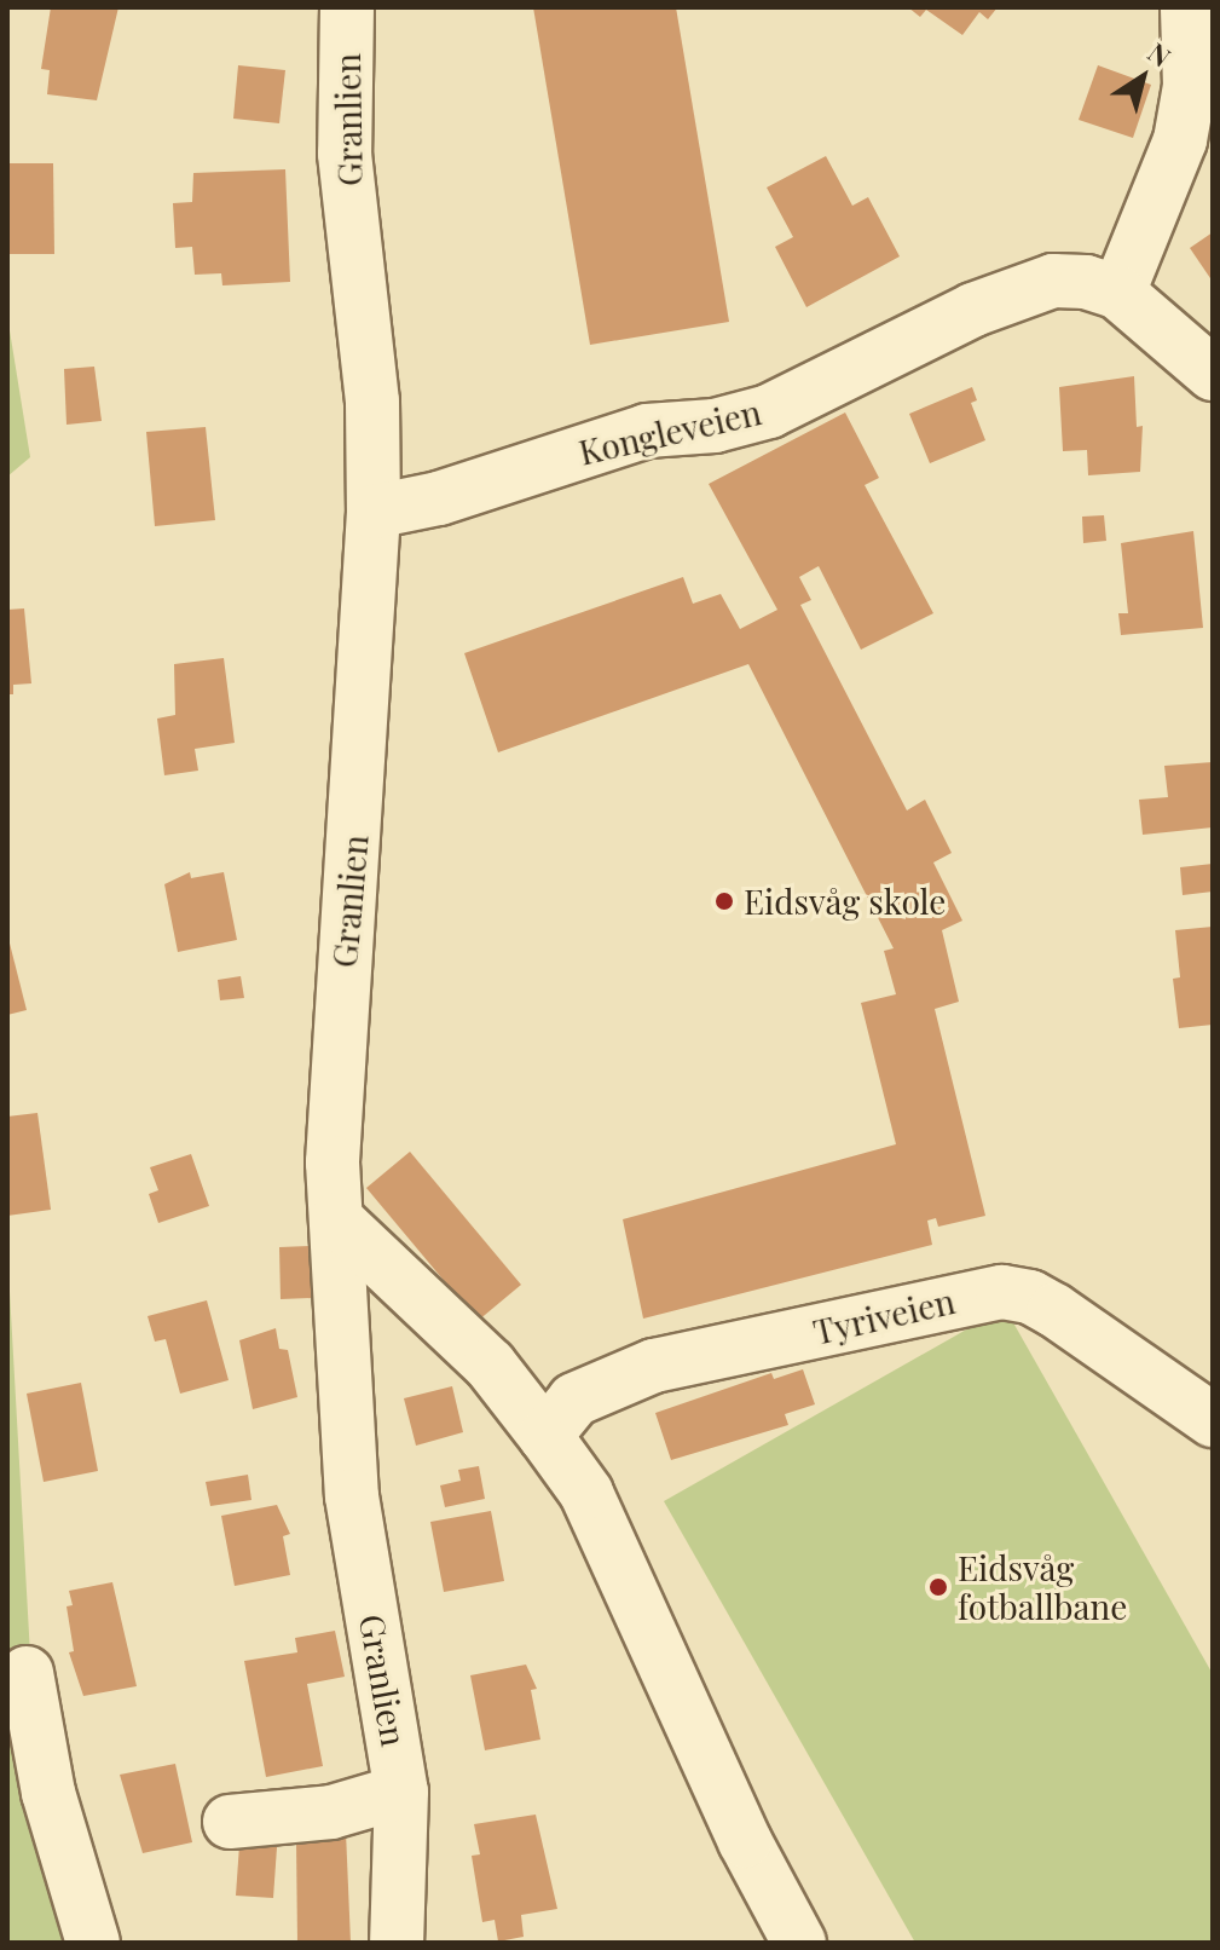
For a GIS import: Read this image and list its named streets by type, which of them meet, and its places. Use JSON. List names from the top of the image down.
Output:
{
  "streets": {
    "street": ["Granlien", "Kongleveien", "Tyriveien"]
  },
  "crossings": [
    ["Granlien", "Kongleveien"]
  ],
  "places": ["Eidsvåg skole", "Eidsvåg fotballbane"],
  "north": "top right"
}
